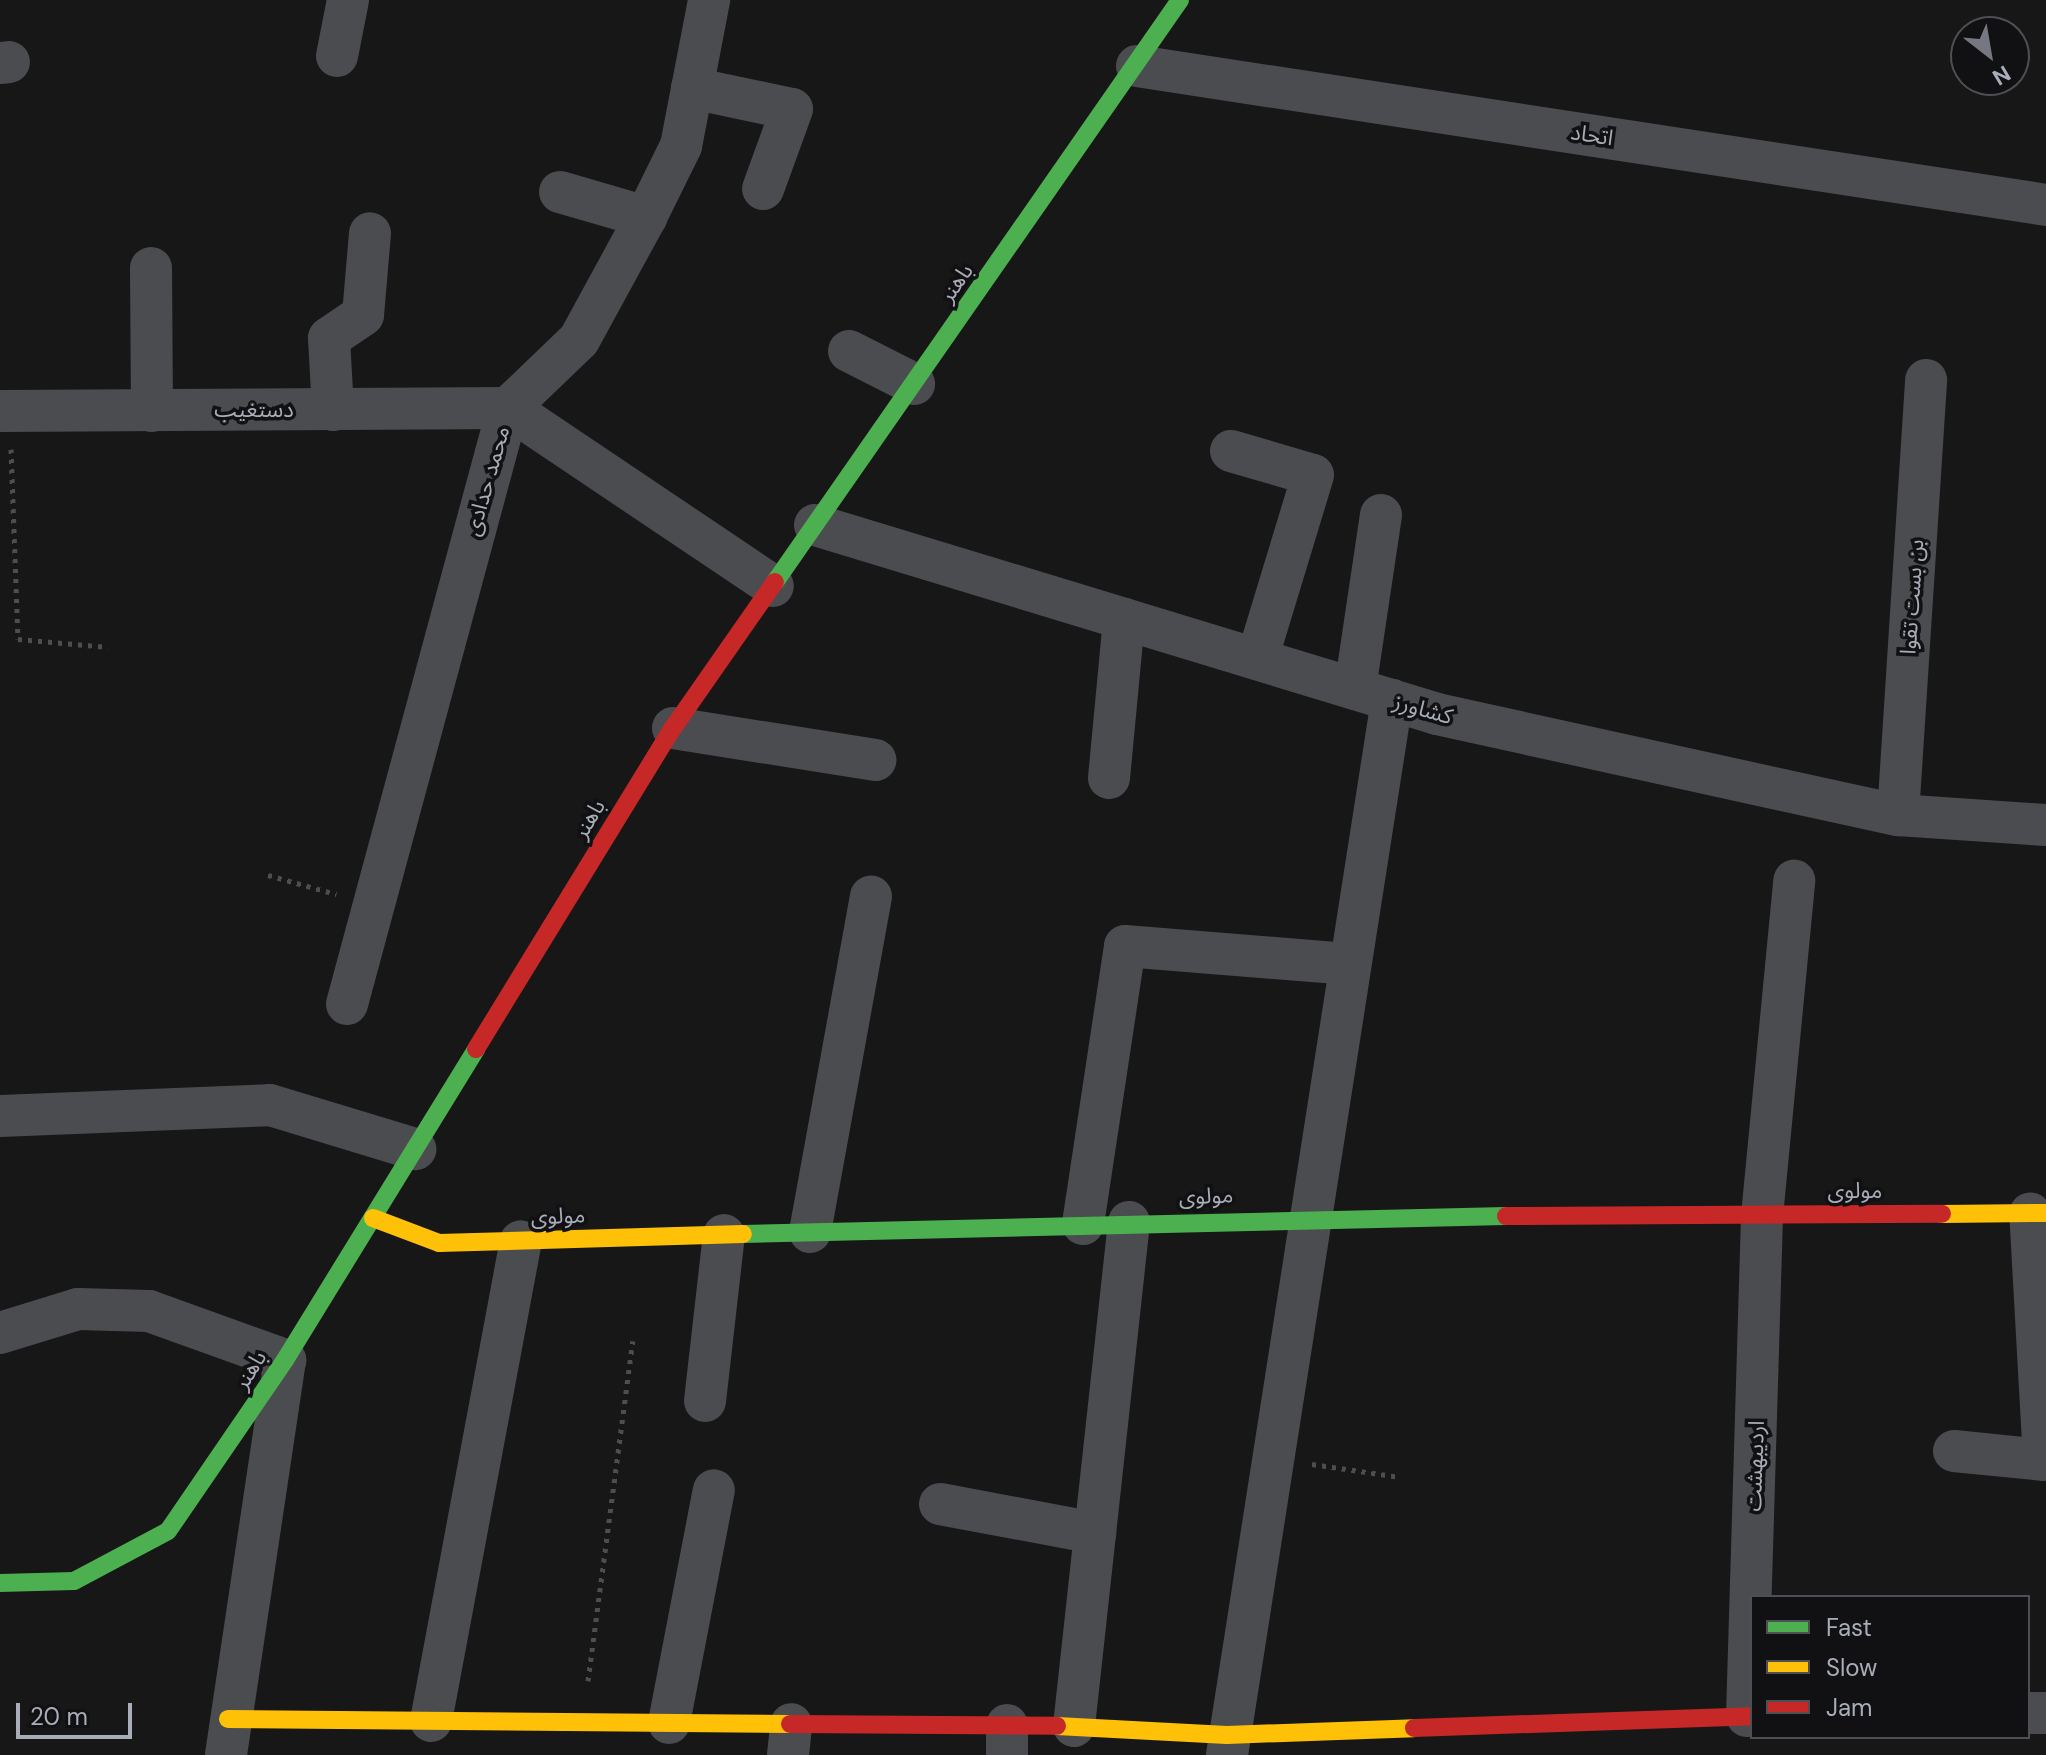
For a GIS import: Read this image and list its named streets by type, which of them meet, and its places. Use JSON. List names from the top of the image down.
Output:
{
  "streets": {
    "street": [
      "اتحاد",
      "باهنر",
      "دستغیب",
      "محمد حدادی",
      "بن بست تقوا",
      "کشاورز",
      "مولوی",
      "اردیبهشت"
    ]
  },
  "crossings": [
    ["اتحاد", "باهنر"],
    ["باهنر", "کشاورز"],
    ["باهنر", "مولوی"],
    ["دستغیب", "محمد حدادی"],
    ["بن بست تقوا", "کشاورز"],
    ["مولوی", "اردیبهشت"]
  ],
  "legend": ["Fast", "Slow", "Jam"],
  "scale_bar": "20 m",
  "north": "bottom right"
}
